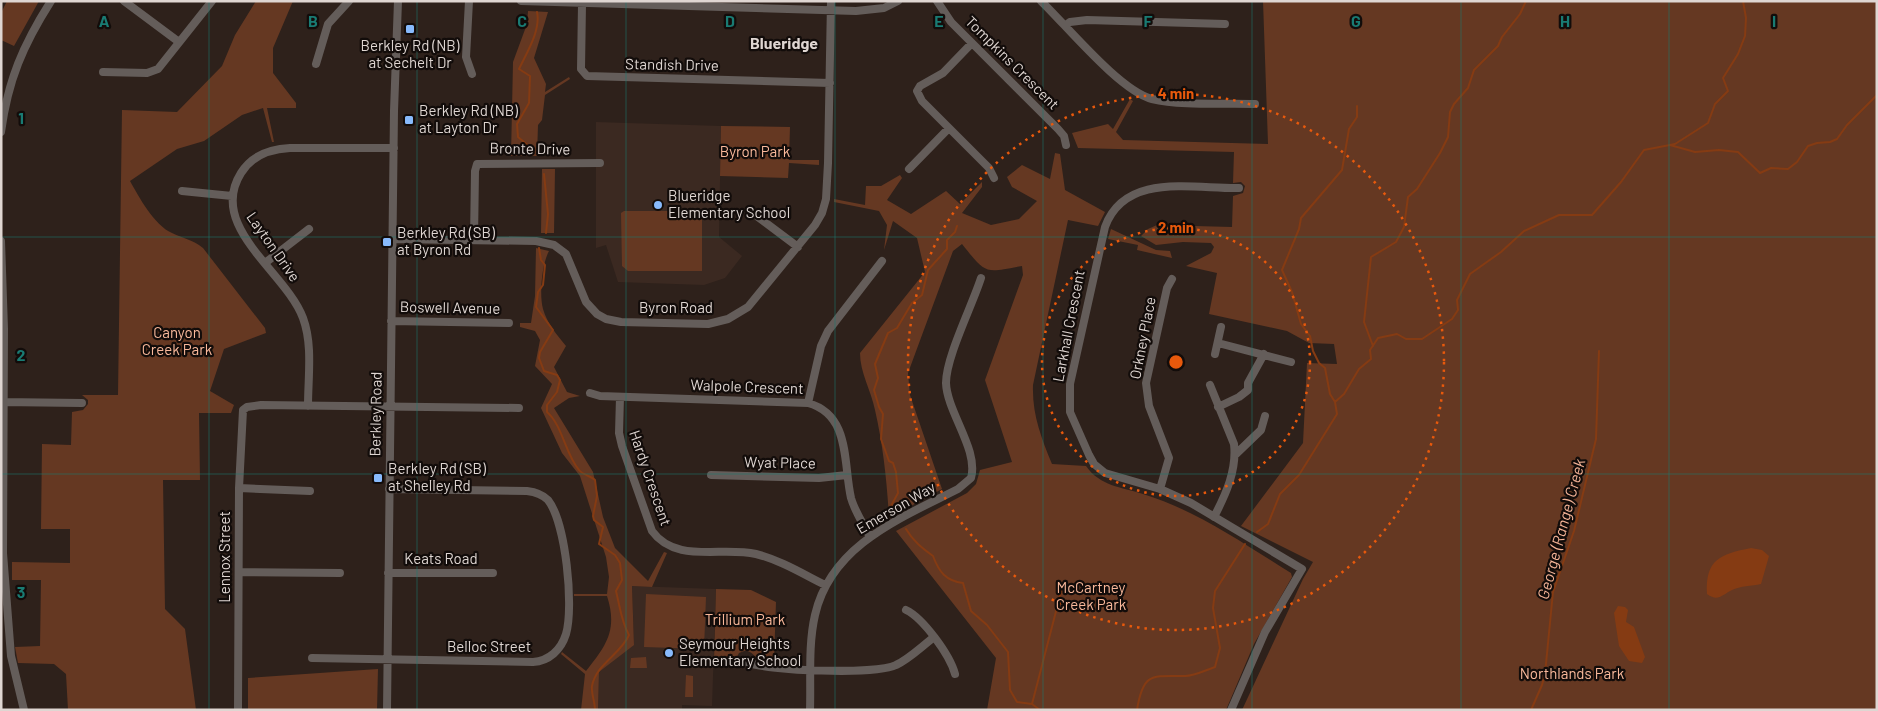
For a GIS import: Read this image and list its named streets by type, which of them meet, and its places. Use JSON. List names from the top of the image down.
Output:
{
  "streets": {
    "street": [
      "Tompkins Crescent",
      "Standish Drive",
      "Bronte Drive",
      "Layton Drive",
      "Boswell Avenue",
      "Byron Road",
      "Larkhall Crescent",
      "Orkney Place",
      "Walpole Crescent",
      "Berkley Road",
      "Wyat Place",
      "Hardy Crescent",
      "Emerson Way",
      "Lennox Street",
      "Keats Road",
      "Belloc Street"
    ]
  },
  "crossings": [
    ["Standish Drive", "Byron Road"],
    ["Bronte Drive", "Byron Road"],
    ["Layton Drive", "Lennox Street"],
    ["Boswell Avenue", "Berkley Road"],
    ["Byron Road", "Berkley Road"],
    ["Larkhall Crescent", "Orkney Place"],
    ["Walpole Crescent", "Wyat Place"],
    ["Walpole Crescent", "Hardy Crescent"],
    ["Walpole Crescent", "Emerson Way"],
    ["Berkley Road", "Keats Road"],
    ["Berkley Road", "Belloc Street"],
    ["Hardy Crescent", "Emerson Way"]
  ],
  "districts": ["Blueridge"],
  "water": ["George (Range) Creek"],
  "parks": [
    "Byron Park",
    "Canyon Creek Park",
    "McCartney Creek Park",
    "Trillium Park",
    "Northlands Park"
  ],
  "places": {
    "transit": [
      "Berkley Rd (NB) at Sechelt Dr",
      "Berkley Rd (NB) at Layton Dr",
      "Berkley Rd (SB) at Byron Rd",
      "Berkley Rd (SB) at Shelley Rd"
    ],
    "other": ["Blueridge Elementary School", "Seymour Heights Elementary School"]
  },
  "grid": {
    "columns": [
      "A",
      "B",
      "C",
      "D",
      "E",
      "F",
      "G",
      "H",
      "I"
    ],
    "rows": ["1", "2", "3"]
  },
  "rings": ["4 min", "2 min"]
}
